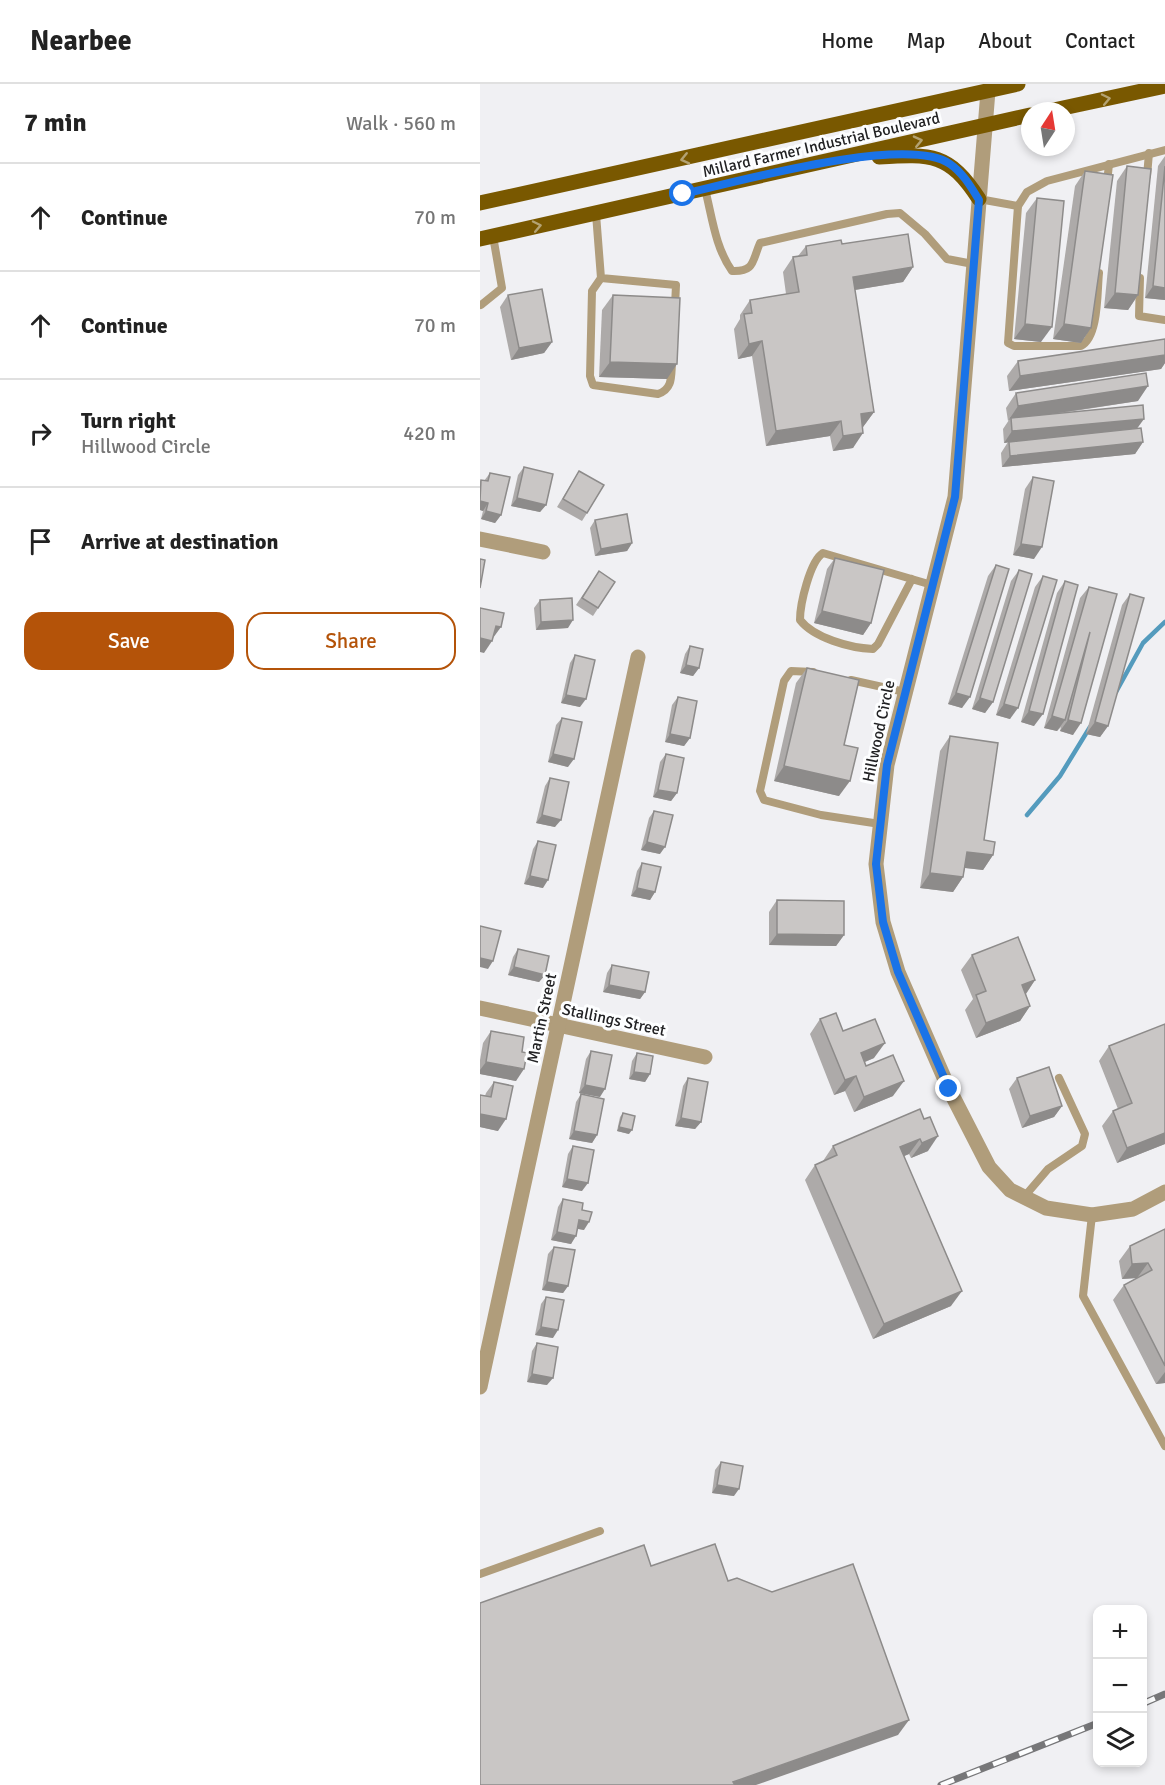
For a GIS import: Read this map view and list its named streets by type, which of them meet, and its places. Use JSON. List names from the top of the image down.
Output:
{
  "streets": {
    "main road": ["Millard Farmer Industrial Boulevard"],
    "street": ["Hillwood Circle", "Martin Street", "Stallings Street"]
  },
  "crossings": [
    ["Millard Farmer Industrial Boulevard", "Hillwood Circle"],
    ["Martin Street", "Stallings Street"]
  ],
  "north": "top",
  "page": {
    "header": "Nearbee",
    "nav": [
      "Home",
      "Map",
      "About",
      "Contact"
    ],
    "heading": ["7 min", "Walk · 560 m"],
    "list": [
      ["Continue", "70 m"],
      ["Continue", "70 m"],
      ["Turn right", "Hillwood Circle", "420 m"],
      "Arrive at destination"
    ],
    "buttons": ["Save", "Share"],
    "map_buttons": ["+", "−"]
  }
}
